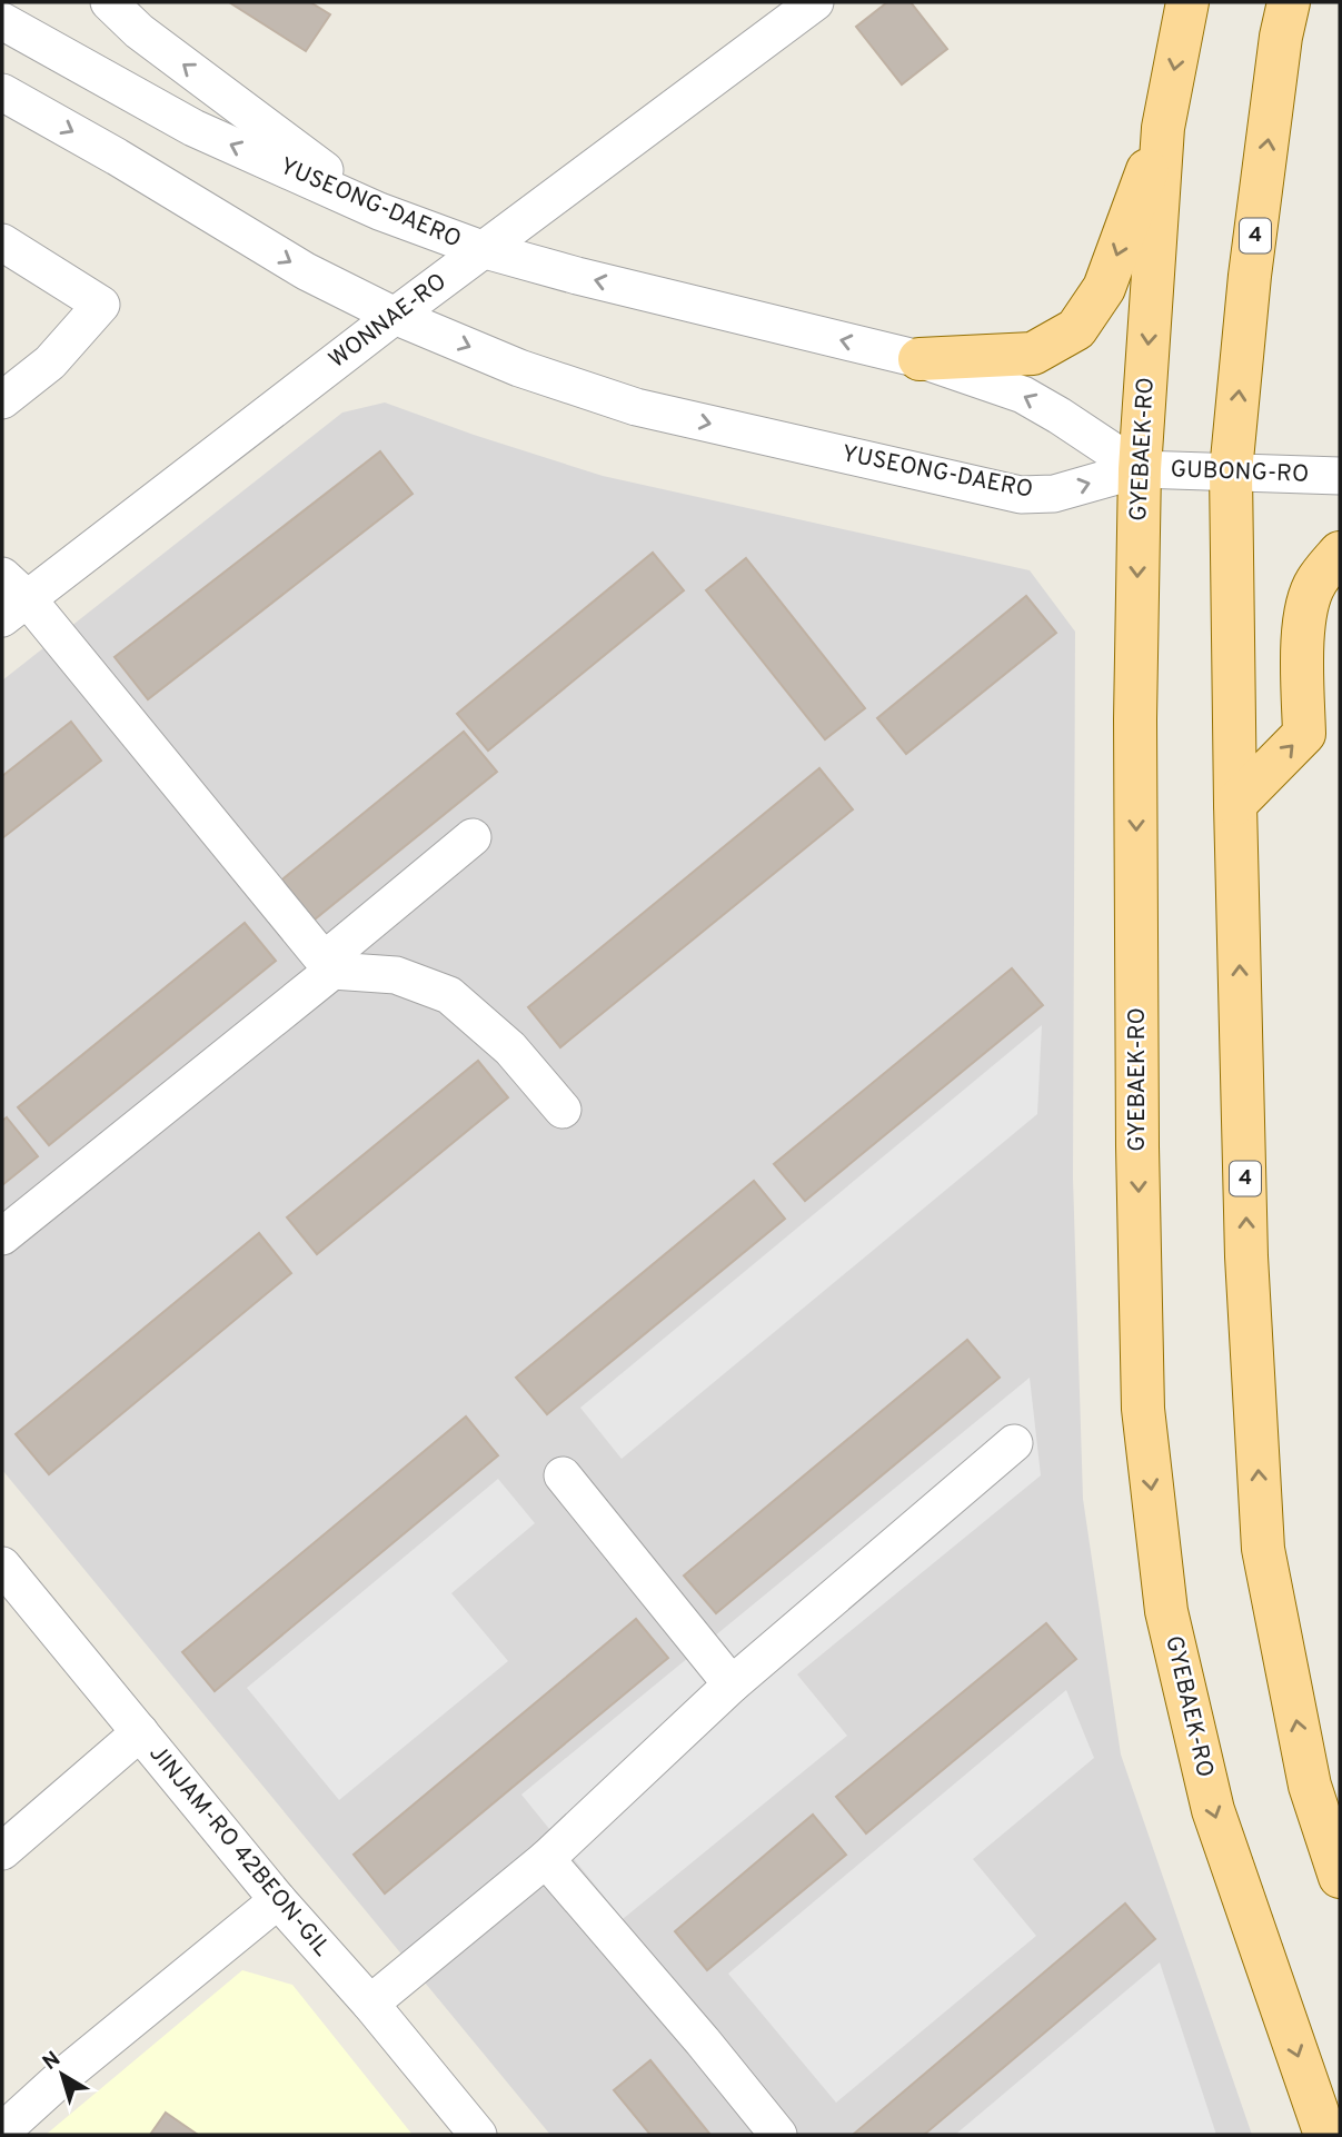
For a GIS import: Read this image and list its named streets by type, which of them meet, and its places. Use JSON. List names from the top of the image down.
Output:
{
  "streets": {
    "main road": ["4", "GYEBAEK-RO"],
    "street": [
      "YUSEONG-DAERO",
      "WONNAE-RO",
      "GUBONG-RO",
      "JINJAM-RO 42BEON-GIL"
    ]
  },
  "crossings": [
    ["YUSEONG-DAERO", "WONNAE-RO"],
    ["YUSEONG-DAERO", "GYEBAEK-RO"],
    ["YUSEONG-DAERO", "GUBONG-RO"],
    ["4", "GUBONG-RO"],
    ["GYEBAEK-RO", "GUBONG-RO"]
  ],
  "north": "top left"
}
